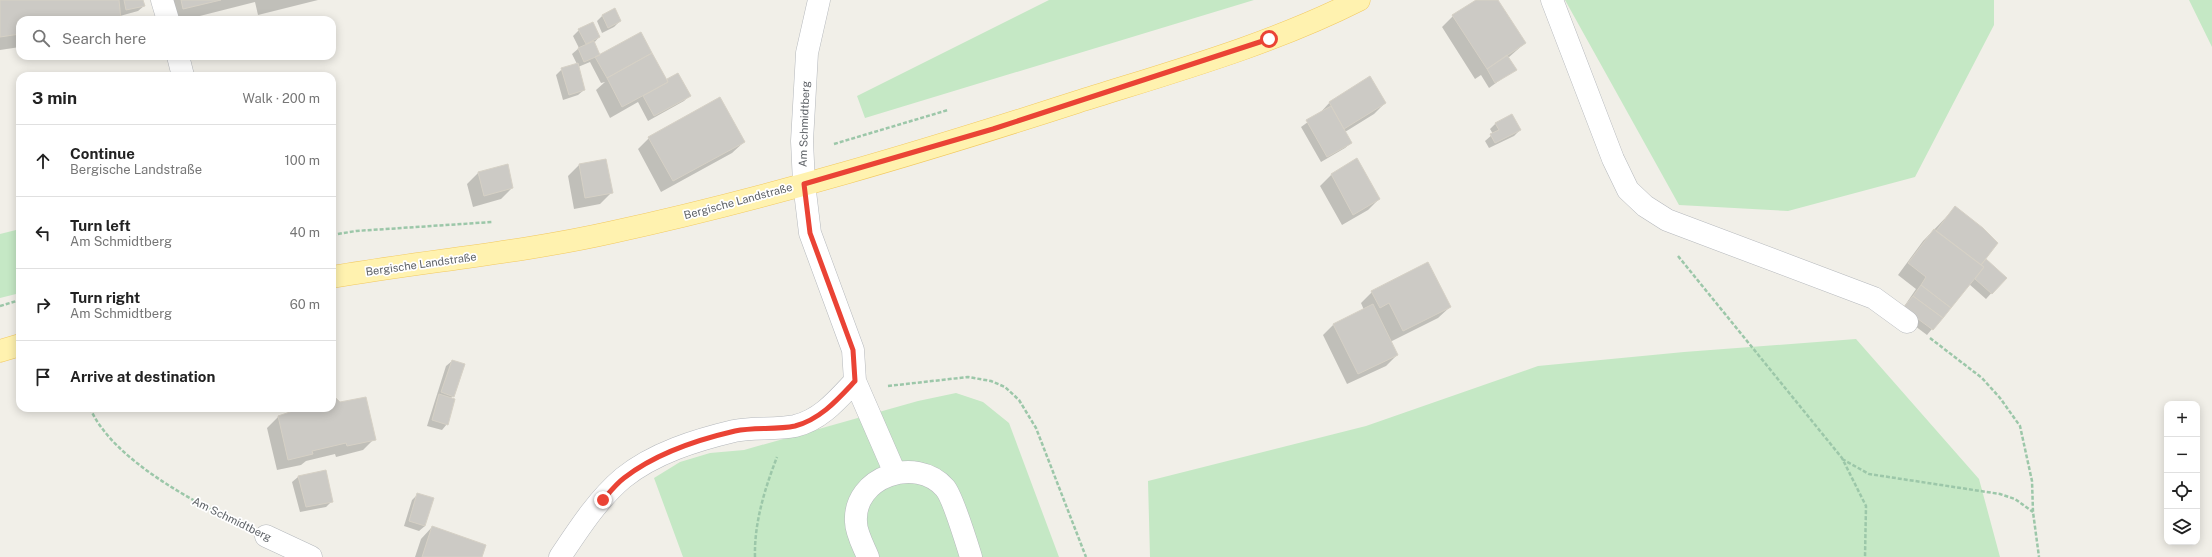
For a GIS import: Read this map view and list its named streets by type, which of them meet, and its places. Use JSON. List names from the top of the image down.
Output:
{
  "streets": {
    "main road": ["Bergische Landstraße"],
    "street": ["Am Schmidtberg"]
  },
  "crossings": [
    ["Am Schmidtberg", "Bergische Landstraße"]
  ],
  "page": {
    "search": "Search here",
    "heading": ["3 min", "Walk · 200 m"],
    "list": [
      ["Continue", "Bergische Landstraße", "100 m"],
      ["Turn left", "Am Schmidtberg", "40 m"],
      ["Turn right", "Am Schmidtberg", "60 m"],
      "Arrive at destination"
    ],
    "map_buttons": ["+", "−"]
  }
}
